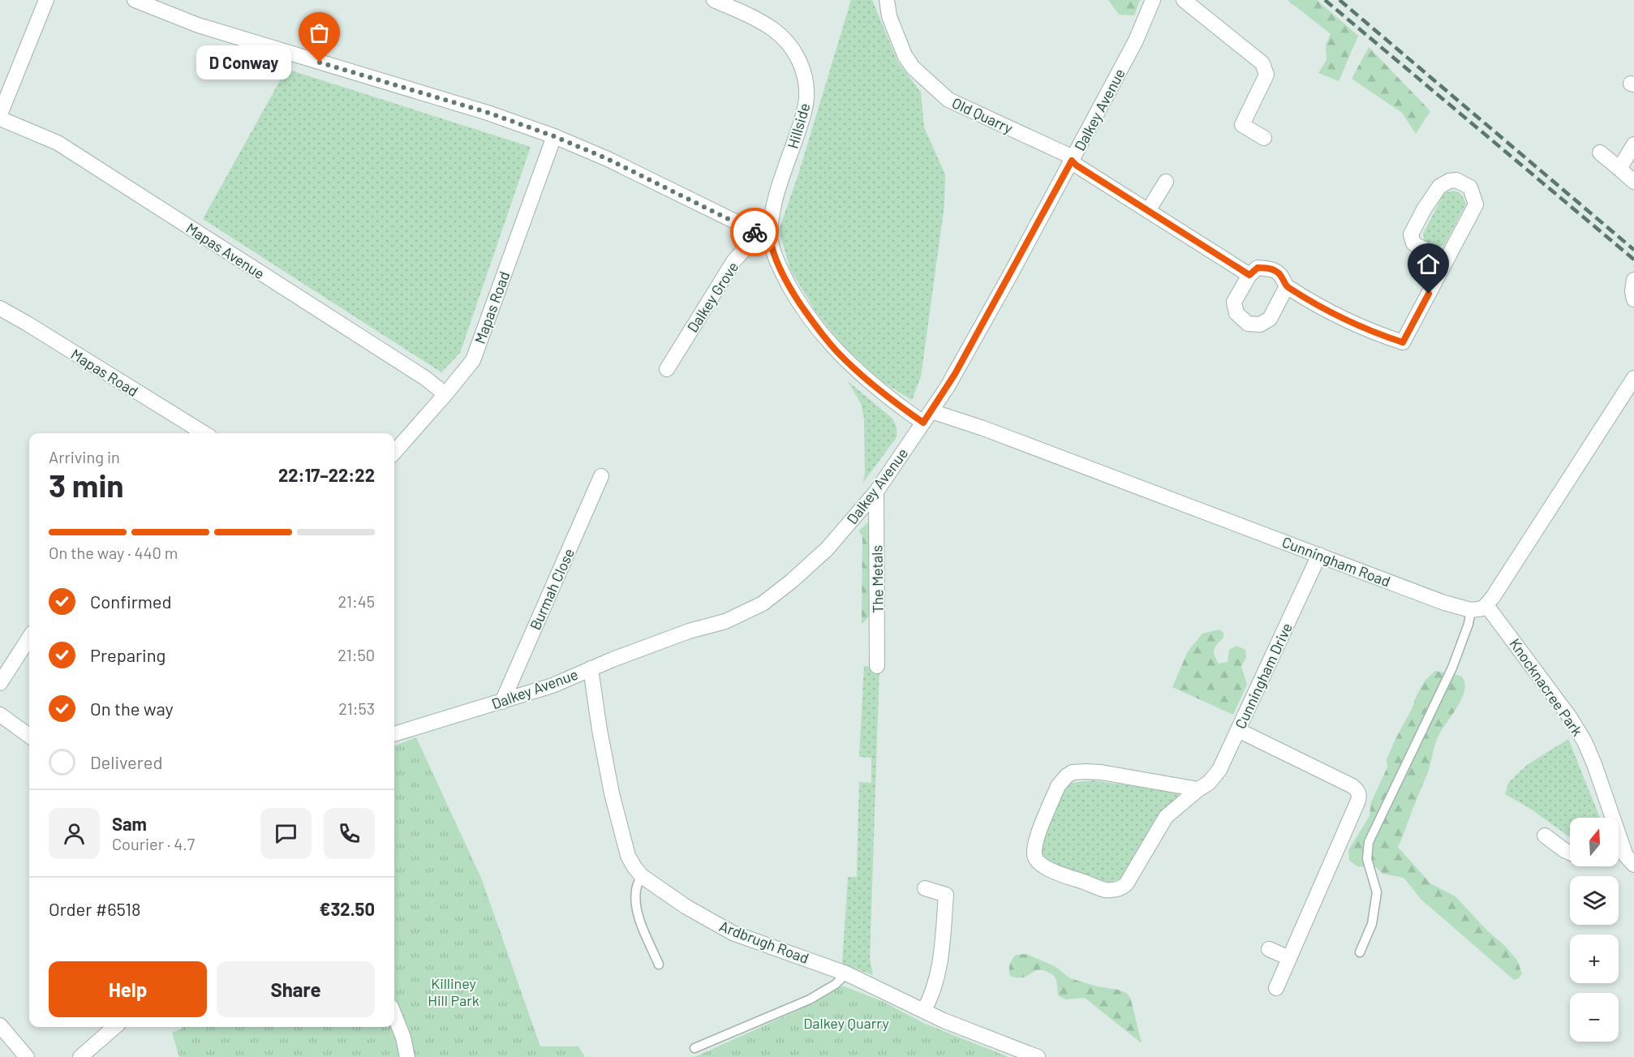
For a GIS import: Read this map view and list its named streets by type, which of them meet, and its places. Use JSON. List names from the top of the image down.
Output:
{
  "streets": {
    "street": [
      "Dalkey Avenue",
      "Old Quarry",
      "Hillside",
      "Mapas Avenue",
      "Dalkey Grove",
      "Mapas Road",
      "Cunningham Road",
      "The Metals",
      "Burmah Close",
      "Cunningham Drive",
      "Knocknacree Park",
      "Ardbrugh Road"
    ]
  },
  "crossings": [
    ["Dalkey Avenue", "Old Quarry"],
    ["Dalkey Avenue", "Cunningham Road"],
    ["Dalkey Avenue", "The Metals"],
    ["Dalkey Avenue", "Burmah Close"],
    ["Dalkey Avenue", "Ardbrugh Road"],
    ["Hillside", "Dalkey Grove"],
    ["Hillside", "Cunningham Road"],
    ["Mapas Avenue", "Mapas Road"],
    ["Dalkey Grove", "Cunningham Road"],
    ["Cunningham Road", "Cunningham Drive"]
  ],
  "parks": ["Killiney Hill Park", "Dalkey Quarry"],
  "places": ["D Conway"],
  "north": "top",
  "page": {
    "bubble": "D Conway",
    "heading": ["3 min", "Arriving in", "22:17–22:22"],
    "panel": [
      "Sam",
      "Courier · 4.7",
      "Order #6518",
      "€32.50"
    ],
    "bar": "On the way · 440 m",
    "list": [
      ["Confirmed", "21:45"],
      ["Preparing", "21:50"],
      ["On the way", "21:53"],
      "Delivered"
    ],
    "map_buttons": ["+", "−"],
    "buttons": ["Help", "Share"]
  }
}
